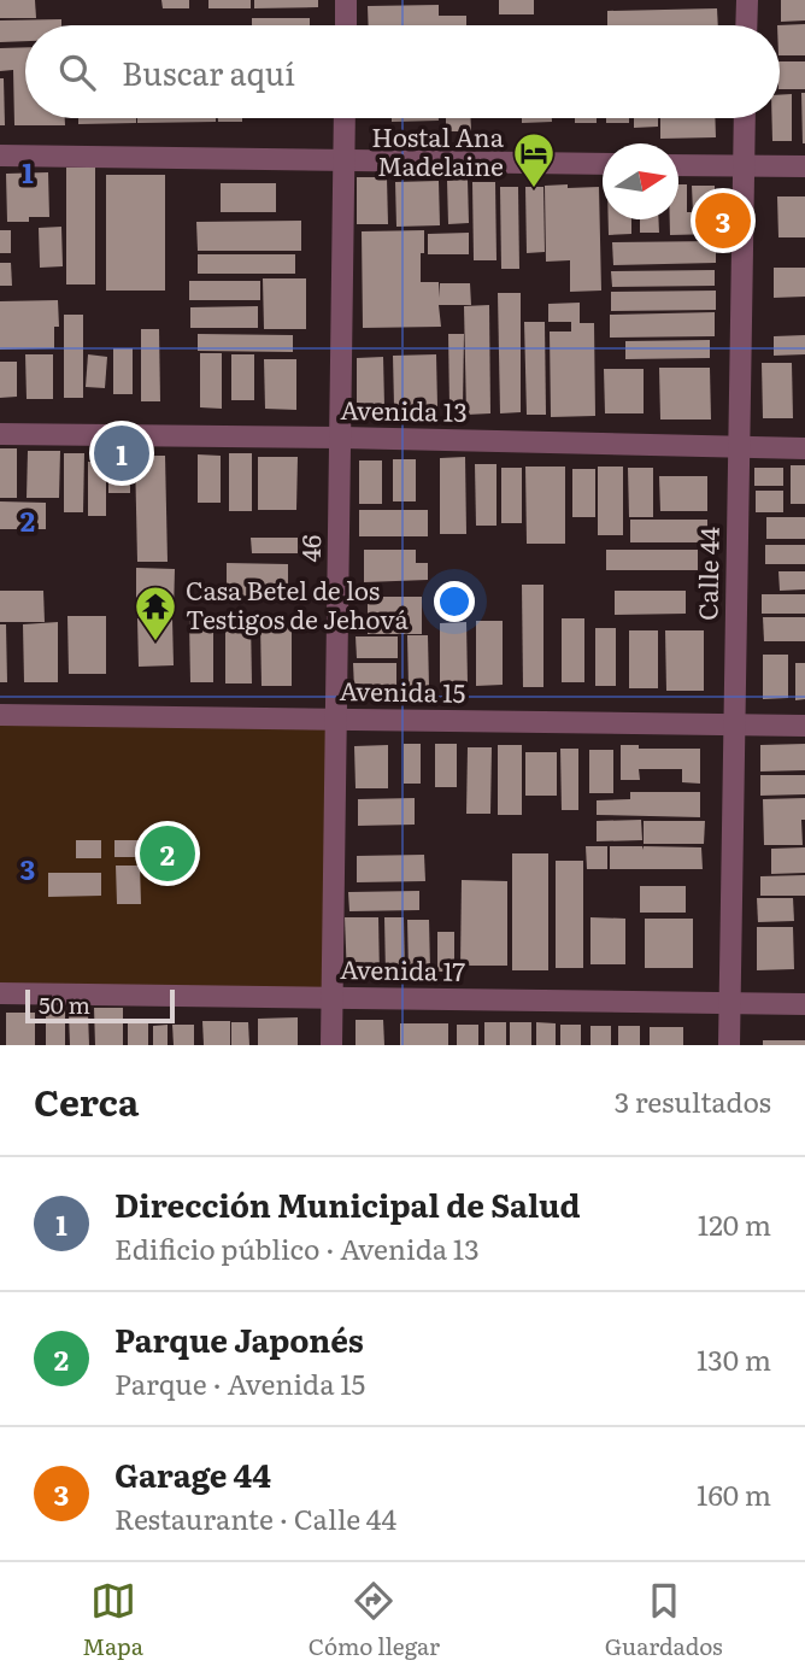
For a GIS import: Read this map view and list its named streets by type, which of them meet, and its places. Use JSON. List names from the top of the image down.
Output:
{
  "streets": {
    "street": [
      "Avenida 13",
      "46",
      "Calle 44",
      "Avenida 15",
      "Avenida 17"
    ]
  },
  "crossings": [
    ["Avenida 13", "46"],
    ["Avenida 13", "Calle 44"],
    ["46", "Avenida 15"],
    ["46", "Avenida 17"],
    ["Calle 44", "Avenida 15"],
    ["Calle 44", "Avenida 17"]
  ],
  "places": {
    "hotel": ["Hostal Ana Madelaine"],
    "temple": ["Casa Betel de los Testigos de Jehová"]
  },
  "scale_bar": "50 m",
  "north": "right",
  "page": {
    "search": "Buscar aquí",
    "pins": ["3", "1", "2"],
    "scale": "50 m",
    "heading": ["Cerca", "3 resultados"],
    "list": [
      {
        "mark": "1",
        "name": "Dirección Municipal de Salud",
        "note": "Edificio público · Avenida 13",
        "value": "120 m"
      },
      {
        "mark": "2",
        "name": "Parque Japonés",
        "note": "Parque · Avenida 15",
        "value": "130 m"
      },
      {
        "mark": "3",
        "name": "Garage 44",
        "note": "Restaurante · Calle 44",
        "value": "160 m"
      }
    ],
    "nav": ["Mapa", "Cómo llegar", "Guardados"]
  },
  "grid": {
    "rows": ["1", "2", "3"]
  }
}
